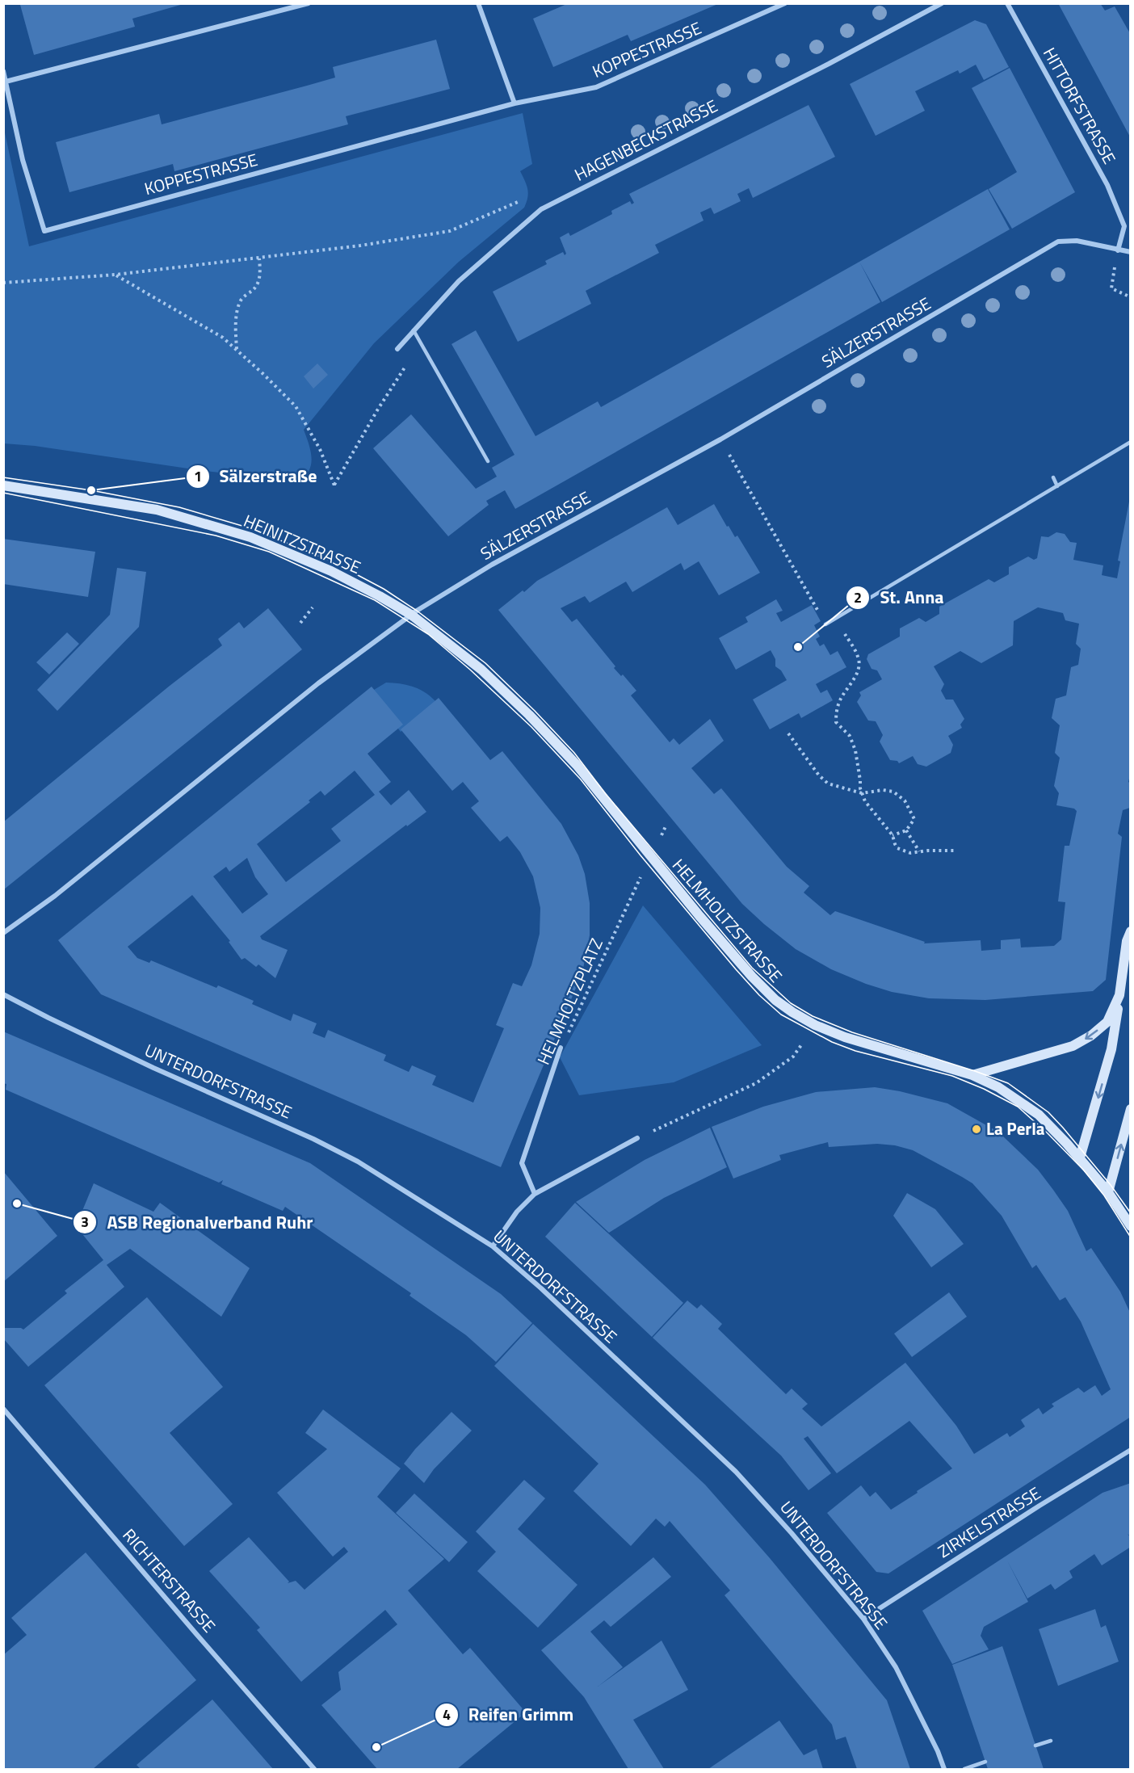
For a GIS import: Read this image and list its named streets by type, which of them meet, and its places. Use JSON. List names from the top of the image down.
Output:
{
  "streets": {
    "main road": ["HEINITZSTRASSE", "HELMHOLTZSTRASSE"],
    "street": [
      "KOPPESTRASSE",
      "HITTORFSTRASSE",
      "HAGENBECKSTRASSE",
      "SÄLZERSTRASSE",
      "HELMHOLTZPLATZ",
      "UNTERDORFSTRASSE",
      "ZIRKELSTRASSE",
      "RICHTERSTRASSE"
    ]
  },
  "crossings": [
    ["HITTORFSTRASSE", "SÄLZERSTRASSE"],
    ["SÄLZERSTRASSE", "HEINITZSTRASSE"],
    ["SÄLZERSTRASSE", "HELMHOLTZSTRASSE"],
    ["HEINITZSTRASSE", "HELMHOLTZSTRASSE"],
    ["HELMHOLTZSTRASSE", "HELMHOLTZPLATZ"],
    ["UNTERDORFSTRASSE", "ZIRKELSTRASSE"]
  ],
  "places": [
    "Sälzerstraße",
    "St. Anna",
    "La Perla",
    "ASB Regionalverband Ruhr",
    "Reifen Grimm"
  ]
}
